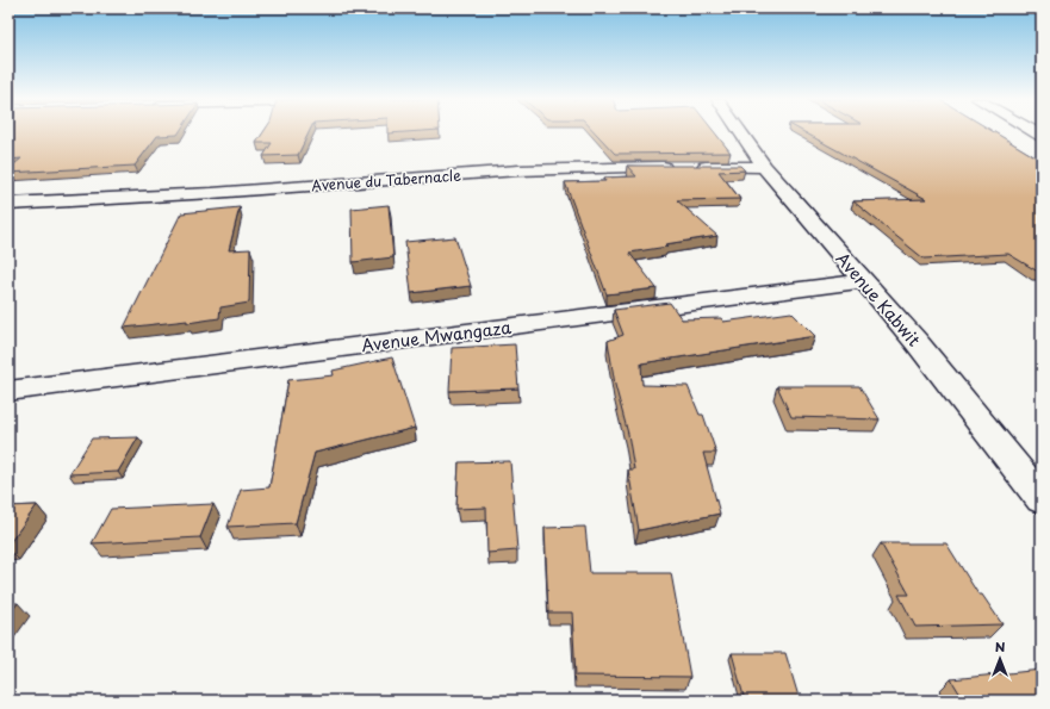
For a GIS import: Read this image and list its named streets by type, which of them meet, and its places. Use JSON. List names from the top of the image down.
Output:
{
  "streets": {
    "street": ["Avenue du Tabernacle", "Avenue Kabwit", "Avenue Mwangaza"]
  },
  "crossings": [
    ["Avenue du Tabernacle", "Avenue Kabwit"],
    ["Avenue Kabwit", "Avenue Mwangaza"]
  ],
  "north": "top"
}
